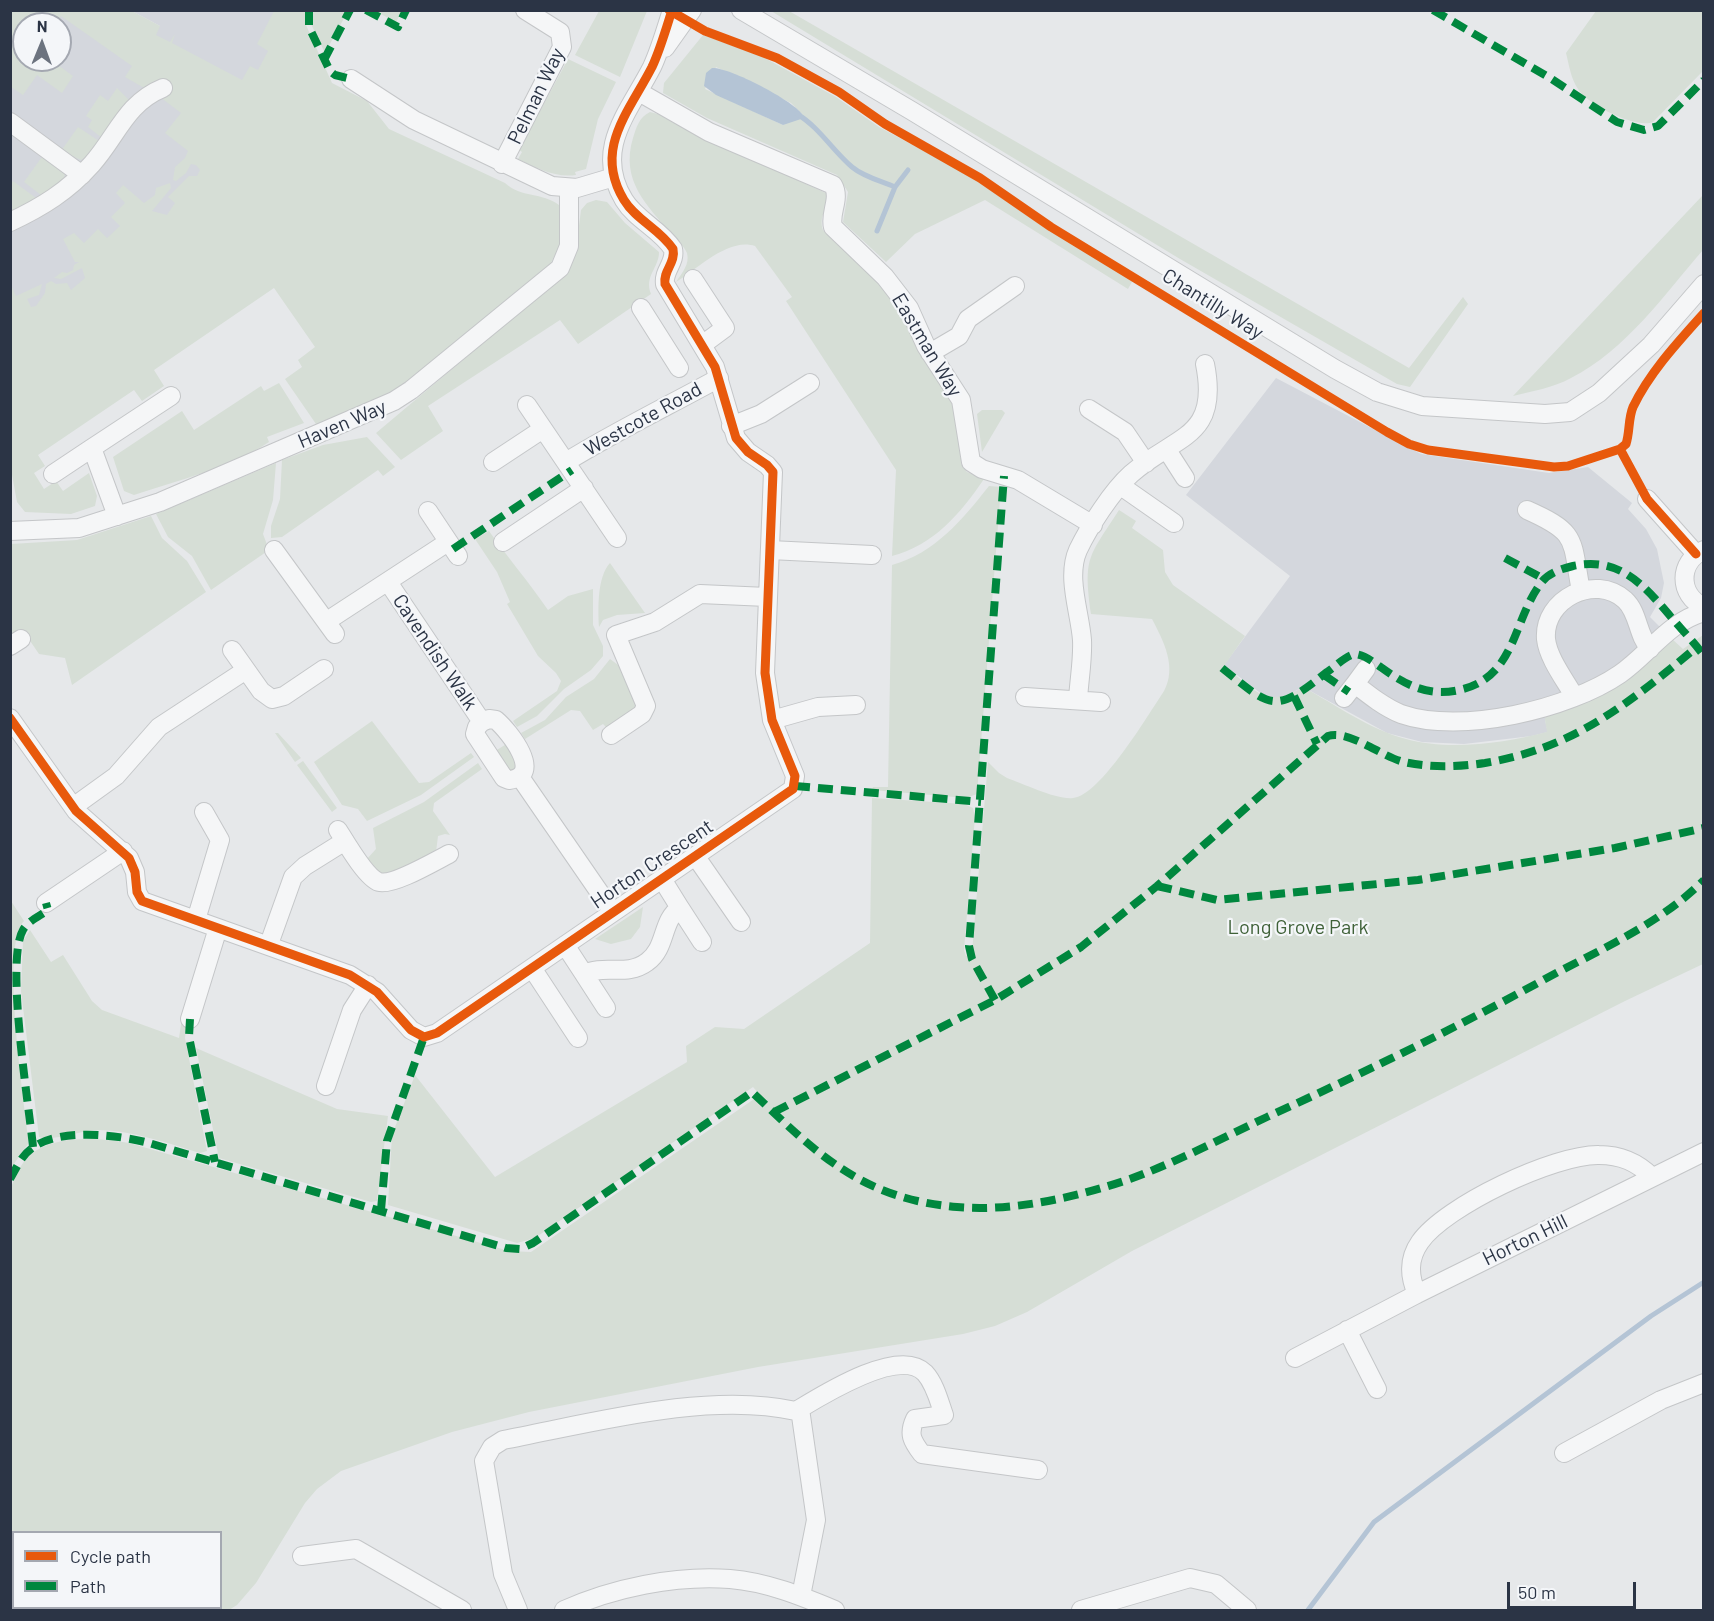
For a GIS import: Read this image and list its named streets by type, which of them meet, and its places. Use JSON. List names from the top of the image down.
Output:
{
  "streets": {
    "street": [
      "Pelman Way",
      "Chantilly Way",
      "Eastman Way",
      "Westcote Road",
      "Haven Way",
      "Cavendish Walk",
      "Horton Crescent",
      "Horton Hill"
    ]
  },
  "crossings": [
    ["Pelman Way", "Haven Way"],
    ["Pelman Way", "Horton Crescent"],
    ["Westcote Road", "Horton Crescent"]
  ],
  "parks": ["Long Grove Park"],
  "legend": ["Cycle path", "Path"],
  "scale_bar": "50 m",
  "north": "top"
}
